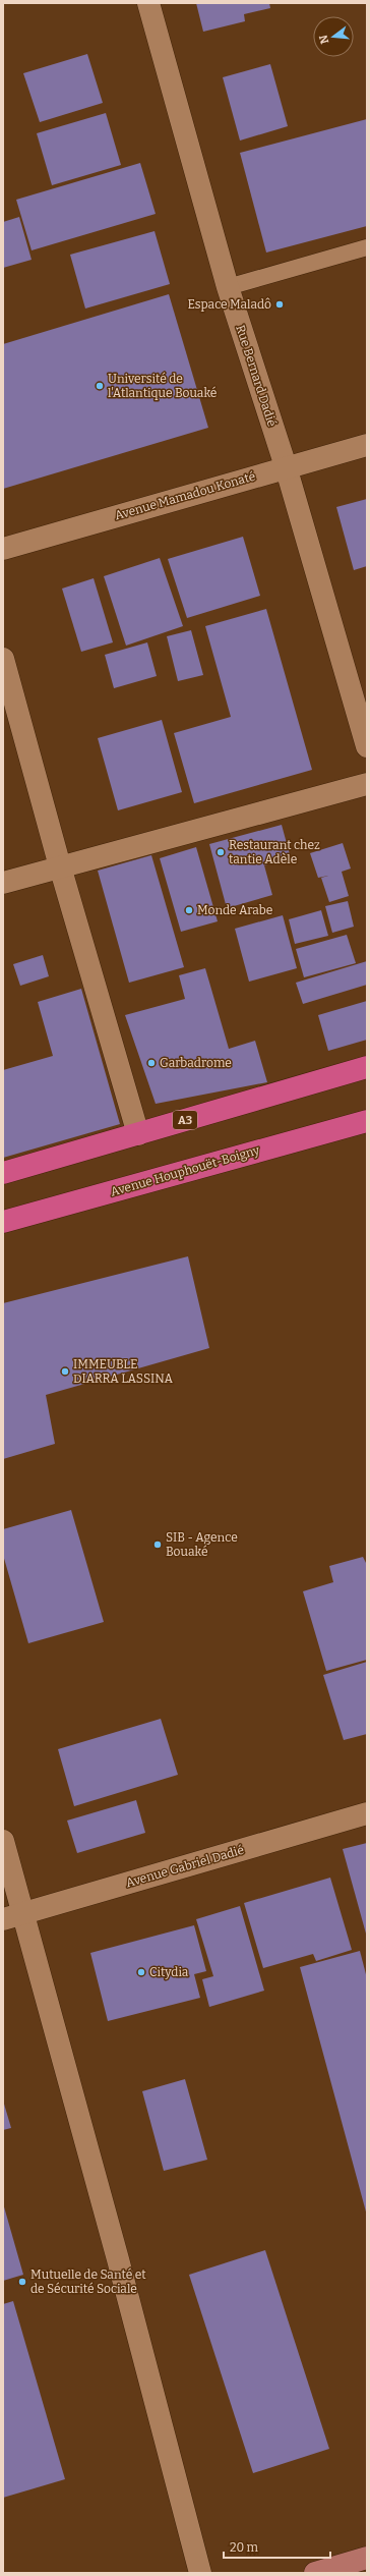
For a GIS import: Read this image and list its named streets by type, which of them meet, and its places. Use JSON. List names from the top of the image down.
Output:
{
  "streets": {
    "highway": ["A3", "Avenue Houphouët-Boigny"],
    "street": ["Rue Bernard Dadié", "Avenue Mamadou Konaté", "Avenue Gabriel Dadié"]
  },
  "crossings": [
    ["Rue Bernard Dadié", "Avenue Mamadou Konaté"]
  ],
  "places": [
    "Espace Maladô",
    "Université de l'Atlantique Bouaké",
    "Restaurant chez tantie Adèle",
    "Monde Arabe",
    "Garbadrome",
    "IMMEUBLE DIARRA LASSINA",
    "SIB - Agence Bouaké",
    "Citydia",
    "Mutuelle de Santé et de Sécurité Sociale"
  ],
  "scale_bar": "20 m",
  "north": "left"
}
